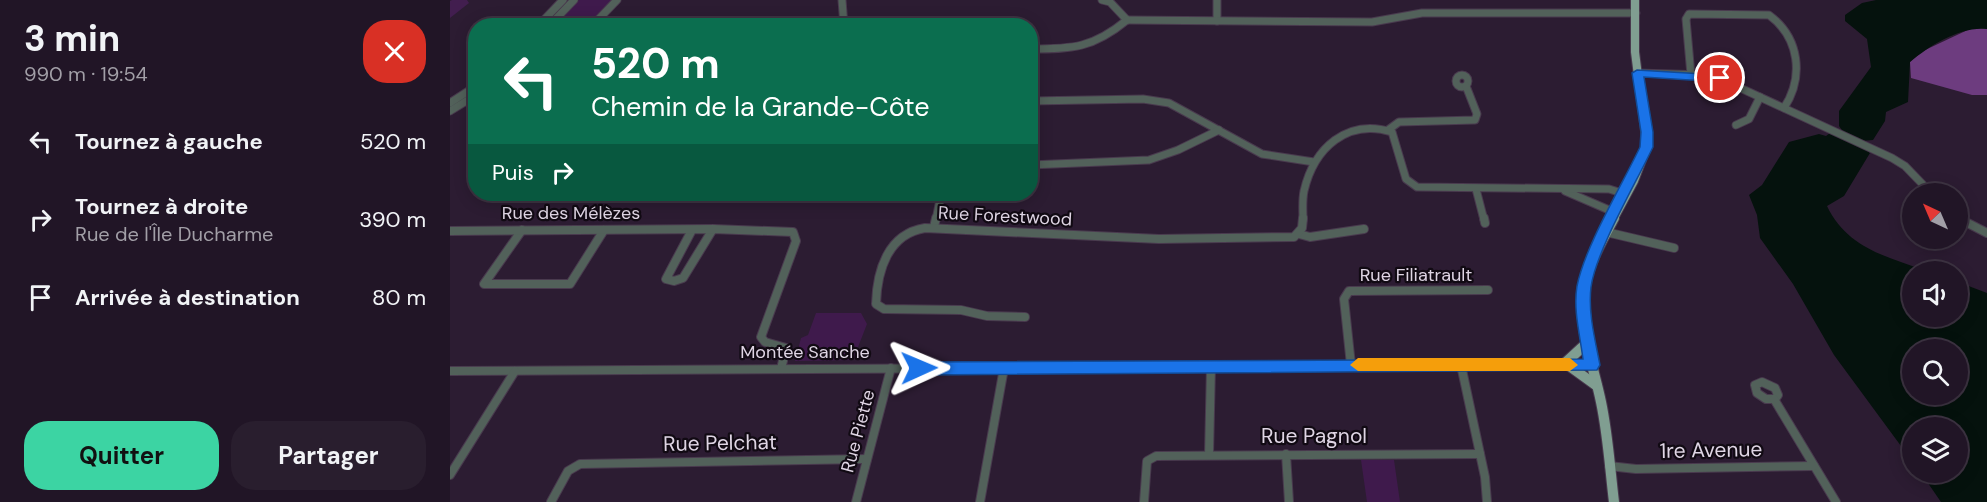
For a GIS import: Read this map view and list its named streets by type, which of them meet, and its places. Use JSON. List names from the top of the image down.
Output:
{
  "streets": {
    "street": [
      "Rue des Mélèzes",
      "Rue Forestwood",
      "Rue Filiatrault",
      "Montée Sanche",
      "Rue Piette",
      "Rue Pagnol",
      "Rue Pelchat",
      "1re Avenue"
    ]
  },
  "crossings": [
    ["Rue des Mélèzes", "Montée Sanche"],
    ["Rue Filiatrault", "Montée Sanche"],
    ["Montée Sanche", "Rue Piette"],
    ["Rue Piette", "Rue Pelchat"]
  ],
  "north": "top left",
  "page": {
    "heading": ["3 min", "990 m · 19:54"],
    "turn": ["520 m", "Chemin de la Grande-Côte"],
    "list": [
      {
        "name": "Tournez à gauche",
        "value": "520 m"
      },
      {
        "name": "Tournez à droite",
        "note": "Rue de l'Île Ducharme",
        "value": "390 m"
      },
      {
        "name": "Arrivée à destination",
        "value": "80 m"
      }
    ],
    "then": "Puis",
    "buttons": ["Quitter", "Partager"]
  }
}
